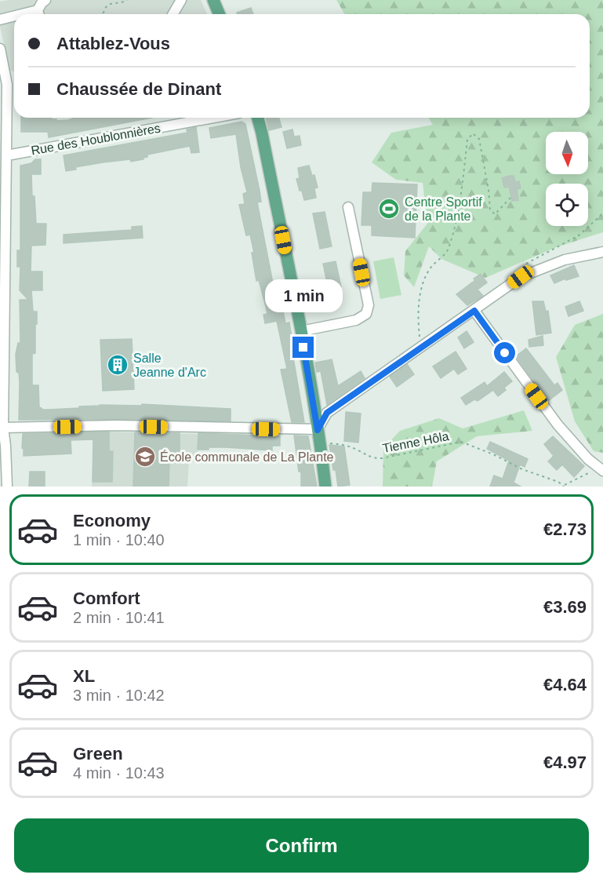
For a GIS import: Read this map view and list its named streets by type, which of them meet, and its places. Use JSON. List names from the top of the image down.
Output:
{
  "streets": {
    "street": ["Rue des Houblonnières"],
    "path": ["Tienne Hôla"]
  },
  "places": {
    "sports": ["Centre Sportif de la Plante"],
    "building": ["Salle Jeanne d'Arc"],
    "school or university": ["École communale de La Plante"]
  },
  "north": "bottom",
  "page": {
    "banner": ["Attablez-Vous", "Chaussée de Dinant"],
    "bubble": "1 min",
    "list": [
      {
        "name": "Economy",
        "note": "1 min · 10:40",
        "value": "€2.73"
      },
      {
        "name": "Comfort",
        "note": "2 min · 10:41",
        "value": "€3.69"
      },
      {
        "name": "XL",
        "note": "3 min · 10:42",
        "value": "€4.64"
      },
      {
        "name": "Green",
        "note": "4 min · 10:43",
        "value": "€4.97"
      }
    ],
    "buttons": "Confirm"
  }
}
